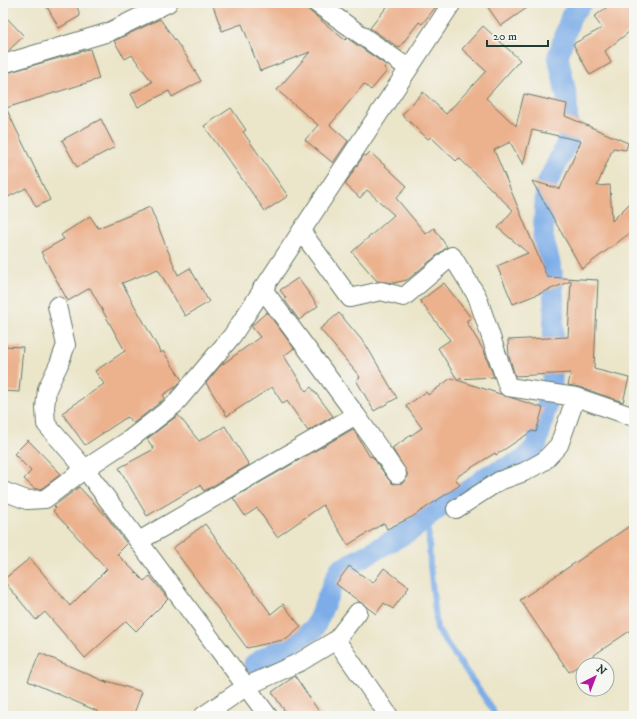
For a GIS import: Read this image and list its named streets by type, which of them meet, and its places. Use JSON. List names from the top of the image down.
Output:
{
  "scale_bar": "20 m",
  "north": "top right"
}
